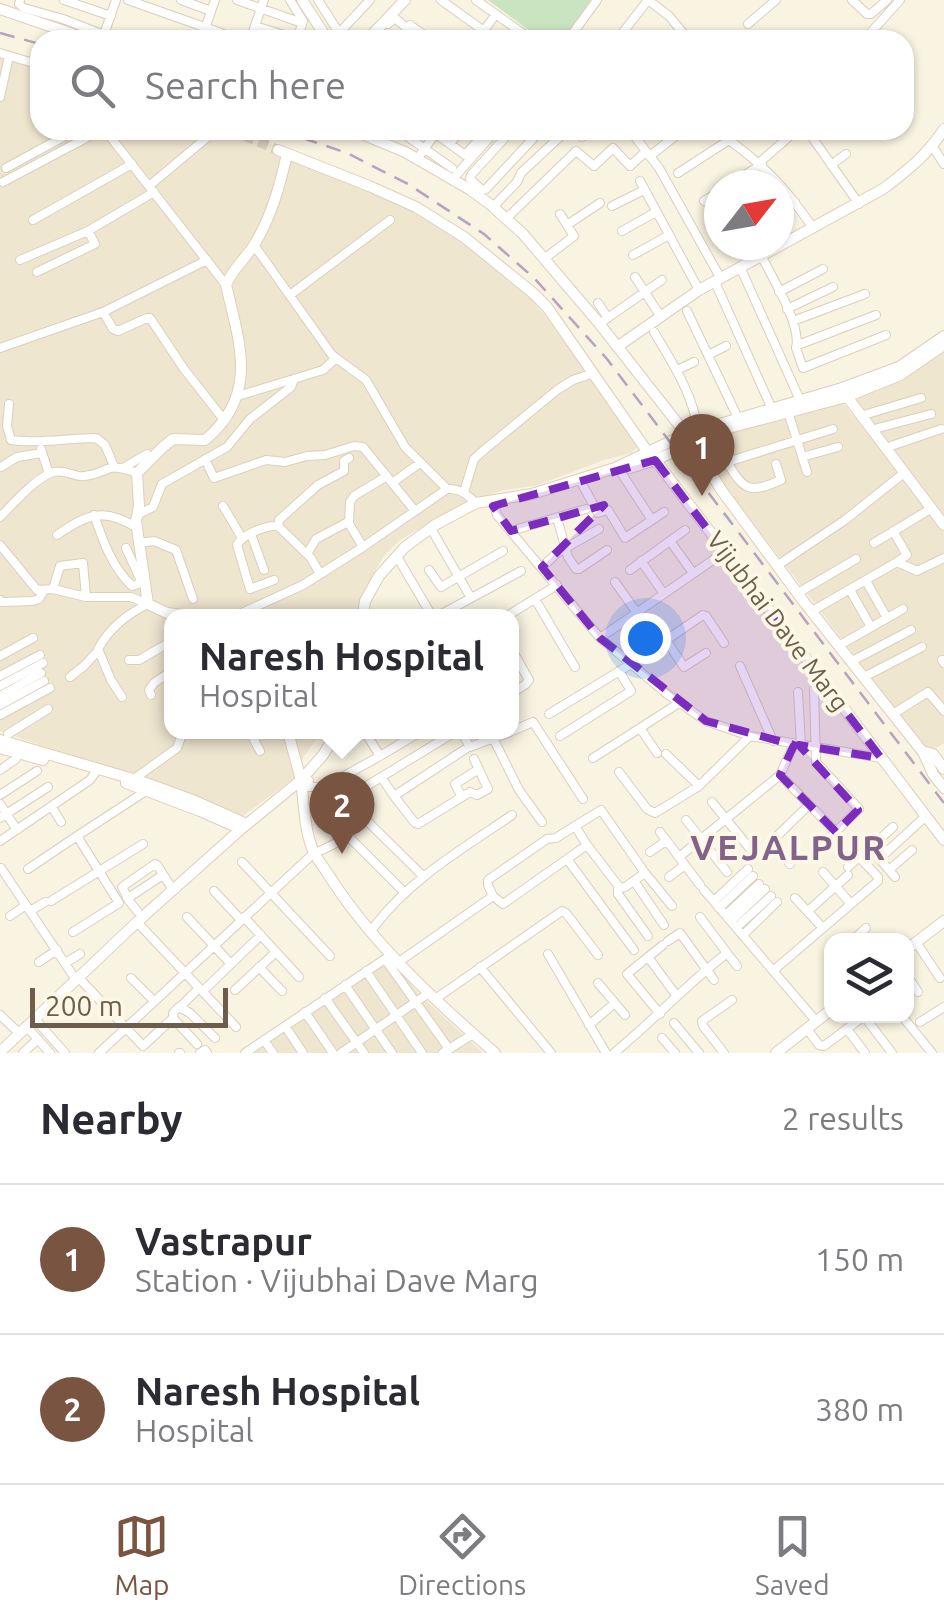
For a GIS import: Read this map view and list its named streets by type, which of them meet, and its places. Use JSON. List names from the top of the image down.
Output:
{
  "streets": {
    "street": ["Vijubhai Dave Marg"]
  },
  "districts": ["VEJALPUR"],
  "scale_bar": "200 m",
  "north": "top right",
  "page": {
    "search": "Search here",
    "pins": ["1", "2"],
    "popup": ["Naresh Hospital", "Hospital"],
    "scale": "200 m",
    "heading": ["Nearby", "2 results"],
    "list": [
      {
        "mark": "1",
        "name": "Vastrapur",
        "note": "Station · Vijubhai Dave Marg",
        "value": "150 m"
      },
      {
        "mark": "2",
        "name": "Naresh Hospital",
        "note": "Hospital",
        "value": "380 m"
      }
    ],
    "nav": ["Map", "Directions", "Saved"]
  }
}
